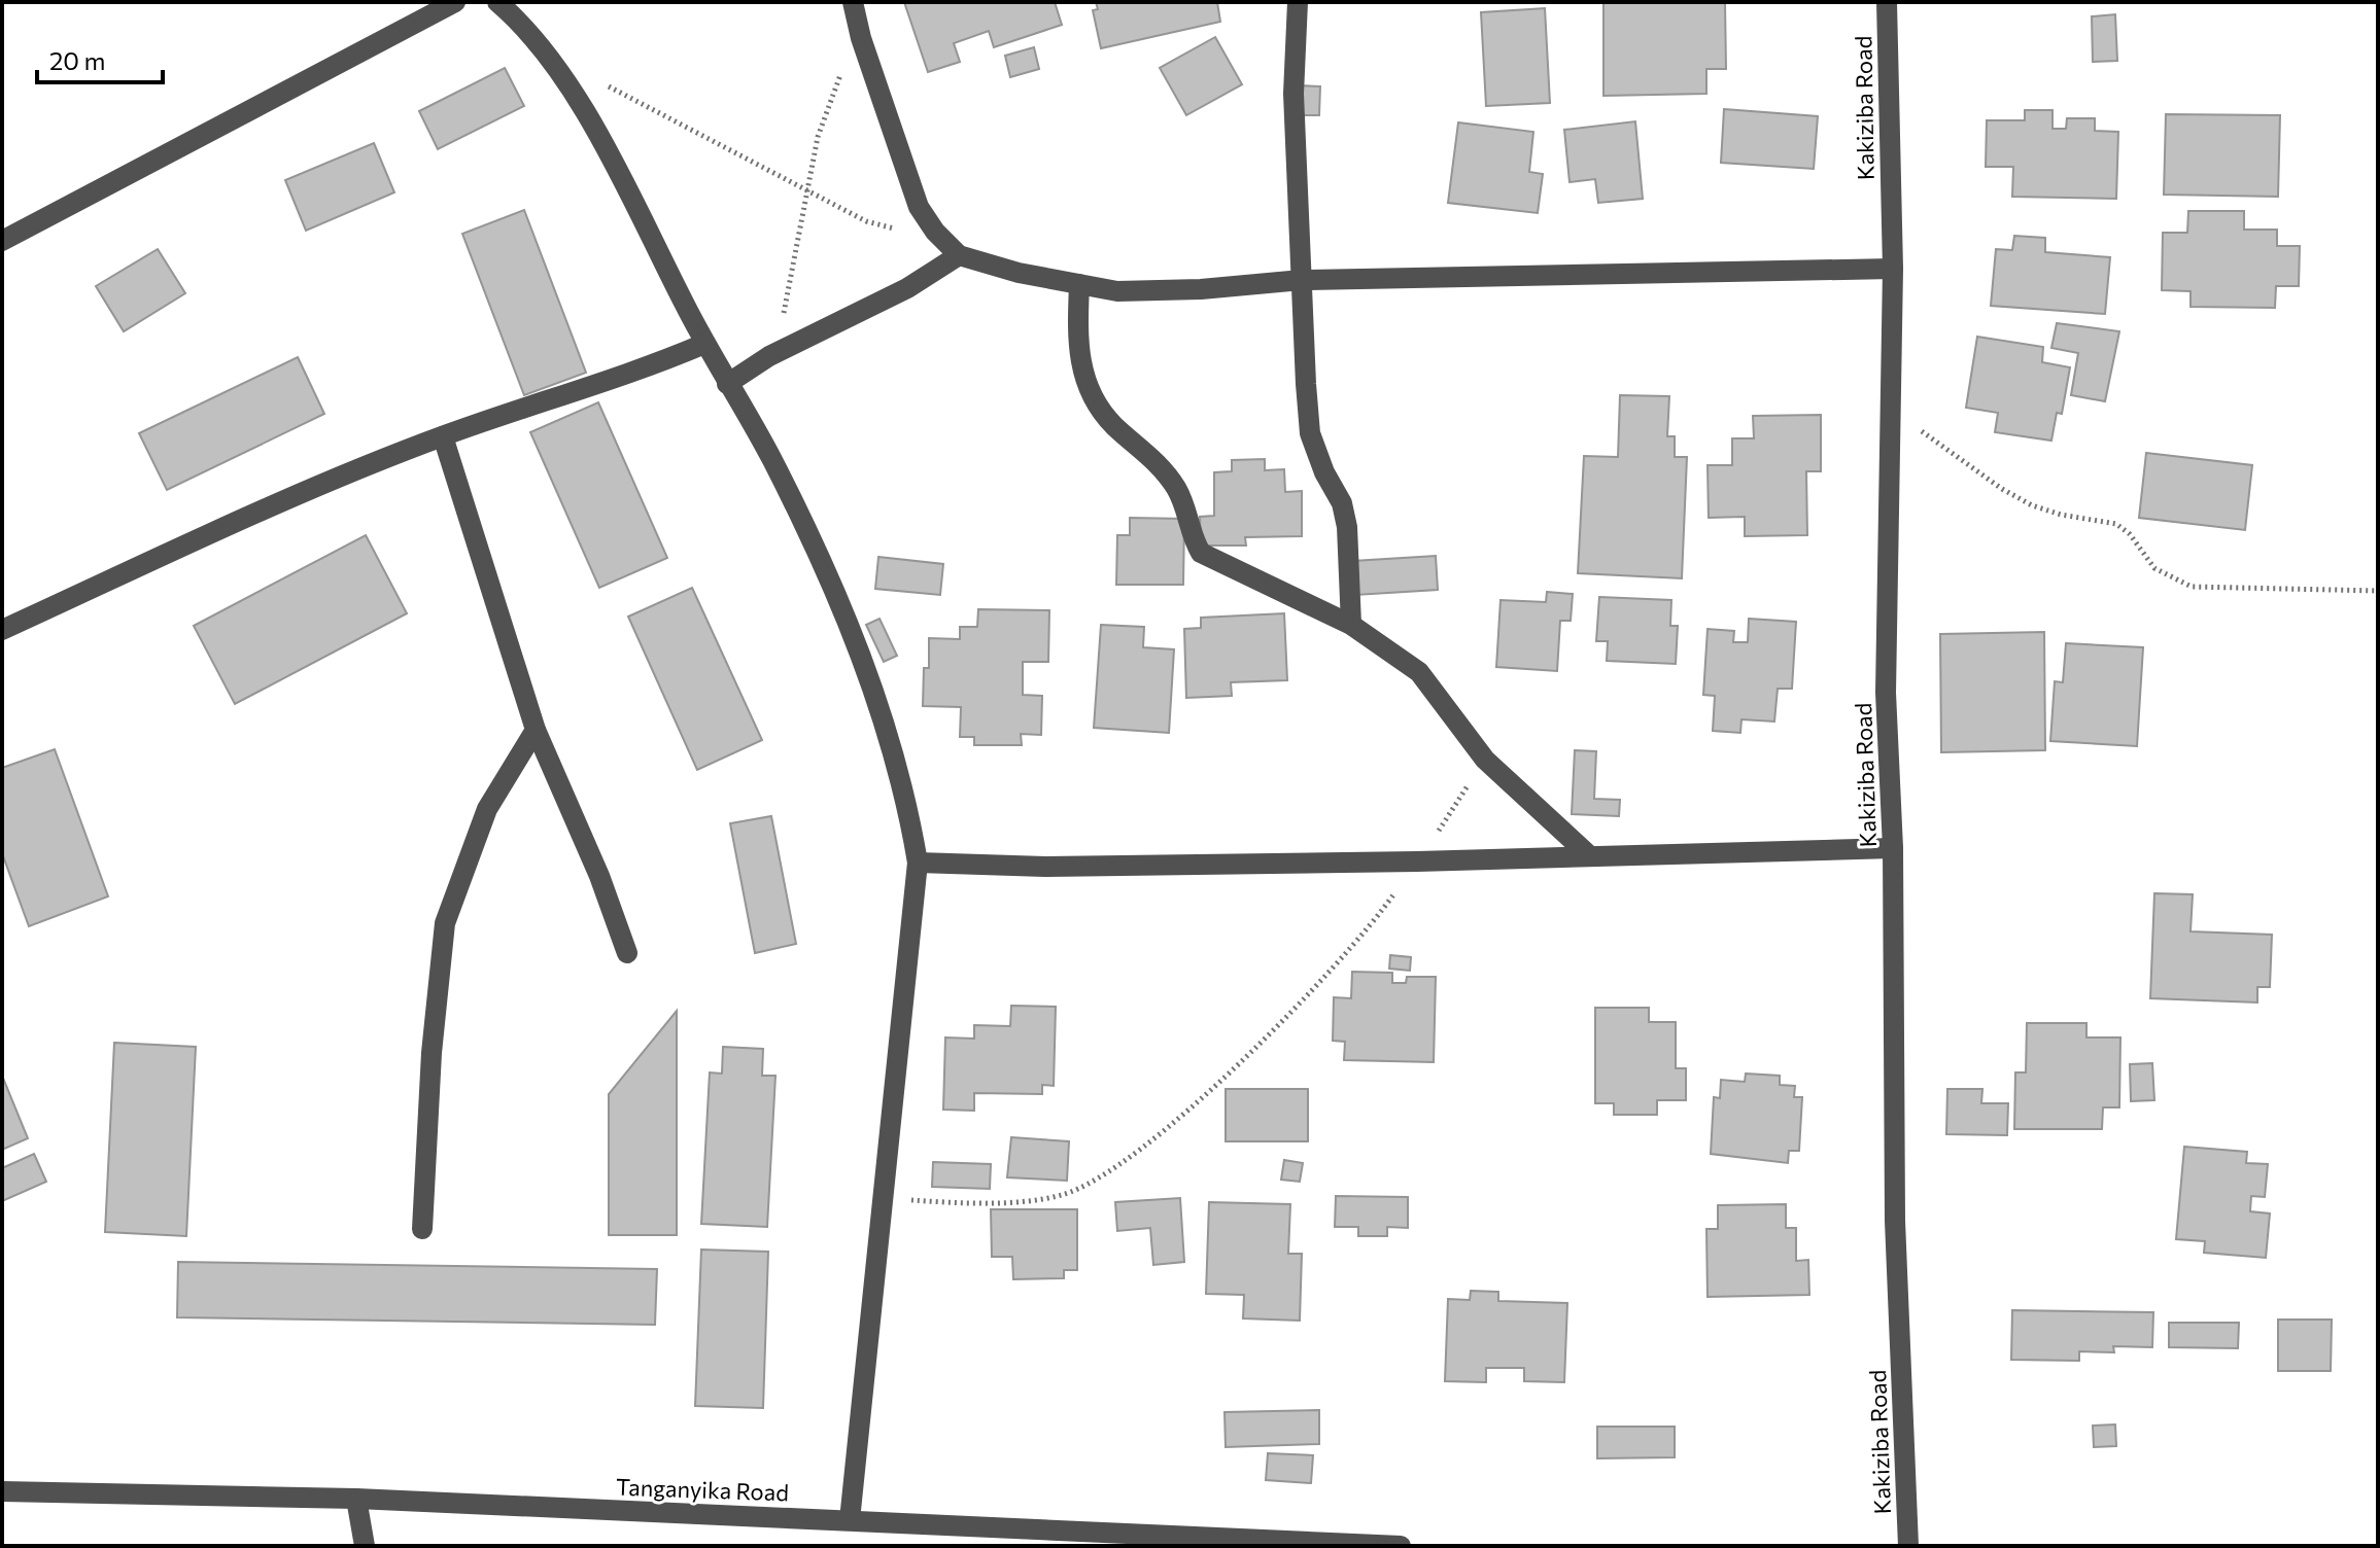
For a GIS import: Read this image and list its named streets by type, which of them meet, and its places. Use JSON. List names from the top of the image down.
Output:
{
  "streets": {
    "street": ["Kakiziba Road", "Tanganyika Road"]
  },
  "scale_bar": "20 m"
}
